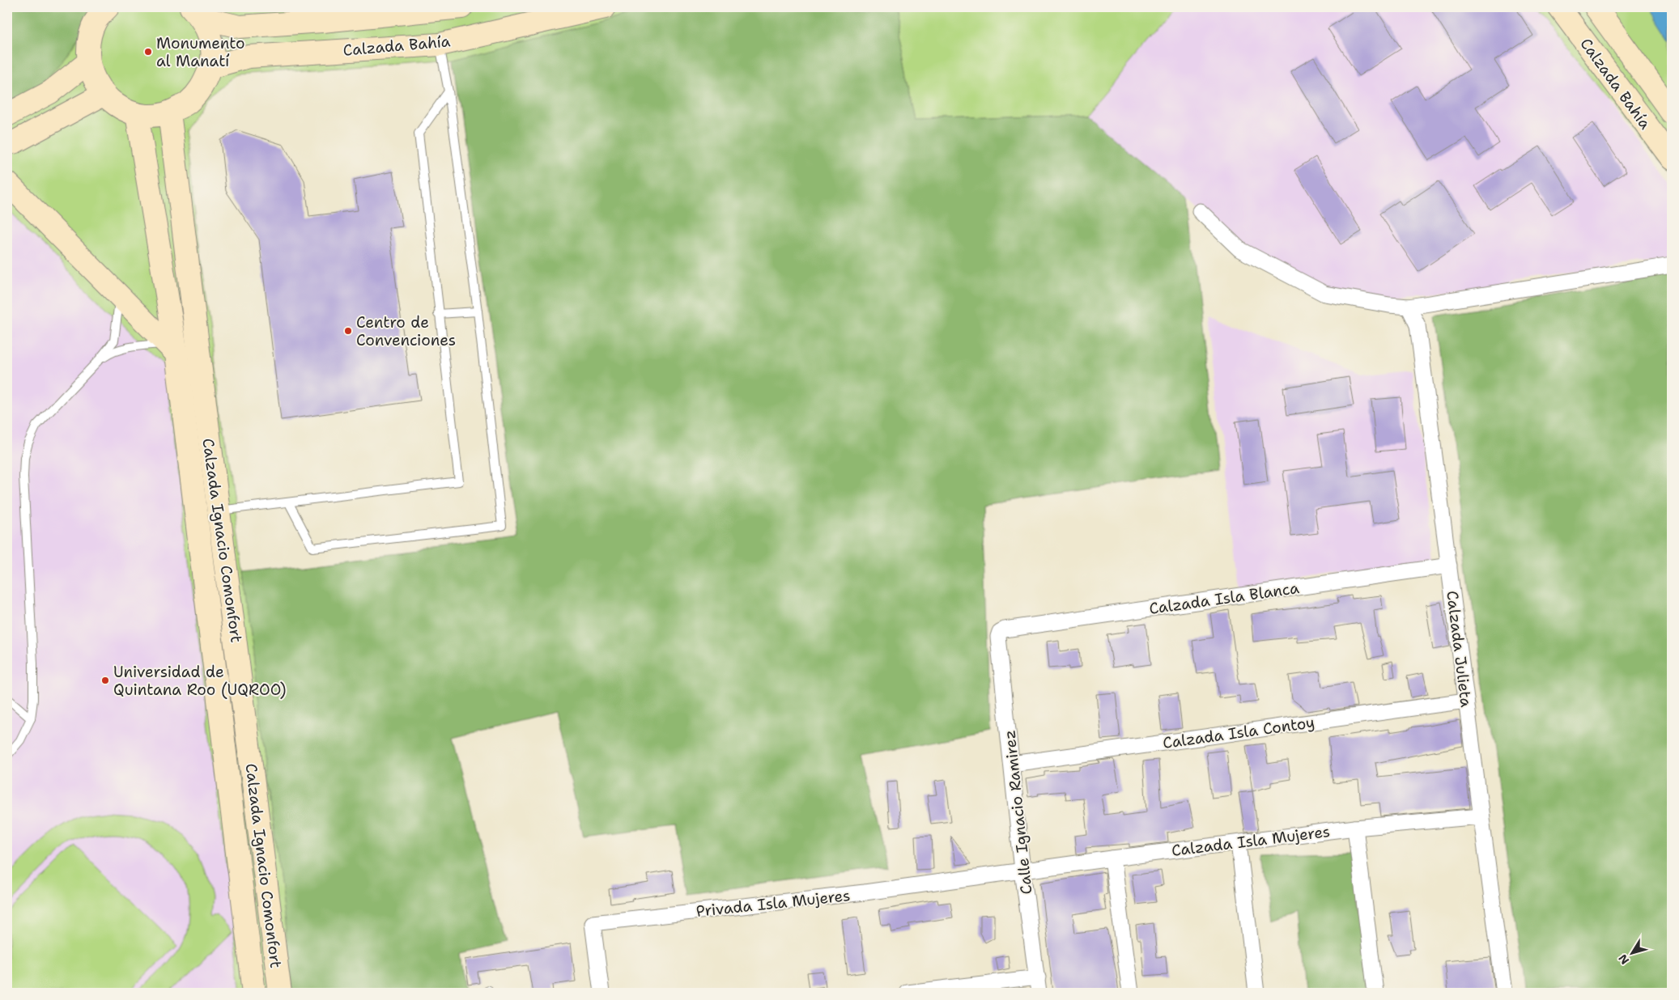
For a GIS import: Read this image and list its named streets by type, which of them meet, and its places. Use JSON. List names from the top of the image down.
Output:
{
  "streets": {
    "main road": ["Calzada Bahía", "Calzada Ignacio Comonfort"],
    "street": [
      "Calzada Isla Blanca",
      "Calzada Julieta",
      "Calzada Isla Contoy",
      "Calle Ignacio Ramirez",
      "Calzada Isla Mujeres",
      "Privada Isla Mujeres"
    ]
  },
  "crossings": [
    ["Calzada Isla Blanca", "Calzada Julieta"],
    ["Calzada Isla Blanca", "Calle Ignacio Ramirez"],
    ["Calzada Julieta", "Calzada Isla Contoy"],
    ["Calzada Julieta", "Calzada Isla Mujeres"],
    ["Calzada Isla Contoy", "Calle Ignacio Ramirez"],
    ["Calle Ignacio Ramirez", "Calzada Isla Mujeres"],
    ["Calle Ignacio Ramirez", "Privada Isla Mujeres"],
    ["Calzada Isla Mujeres", "Privada Isla Mujeres"]
  ],
  "places": ["Monumento al Manatí", "Centro de Convenciones", "Universidad de Quintana Roo (UQROO)"],
  "north": "bottom left"
}
